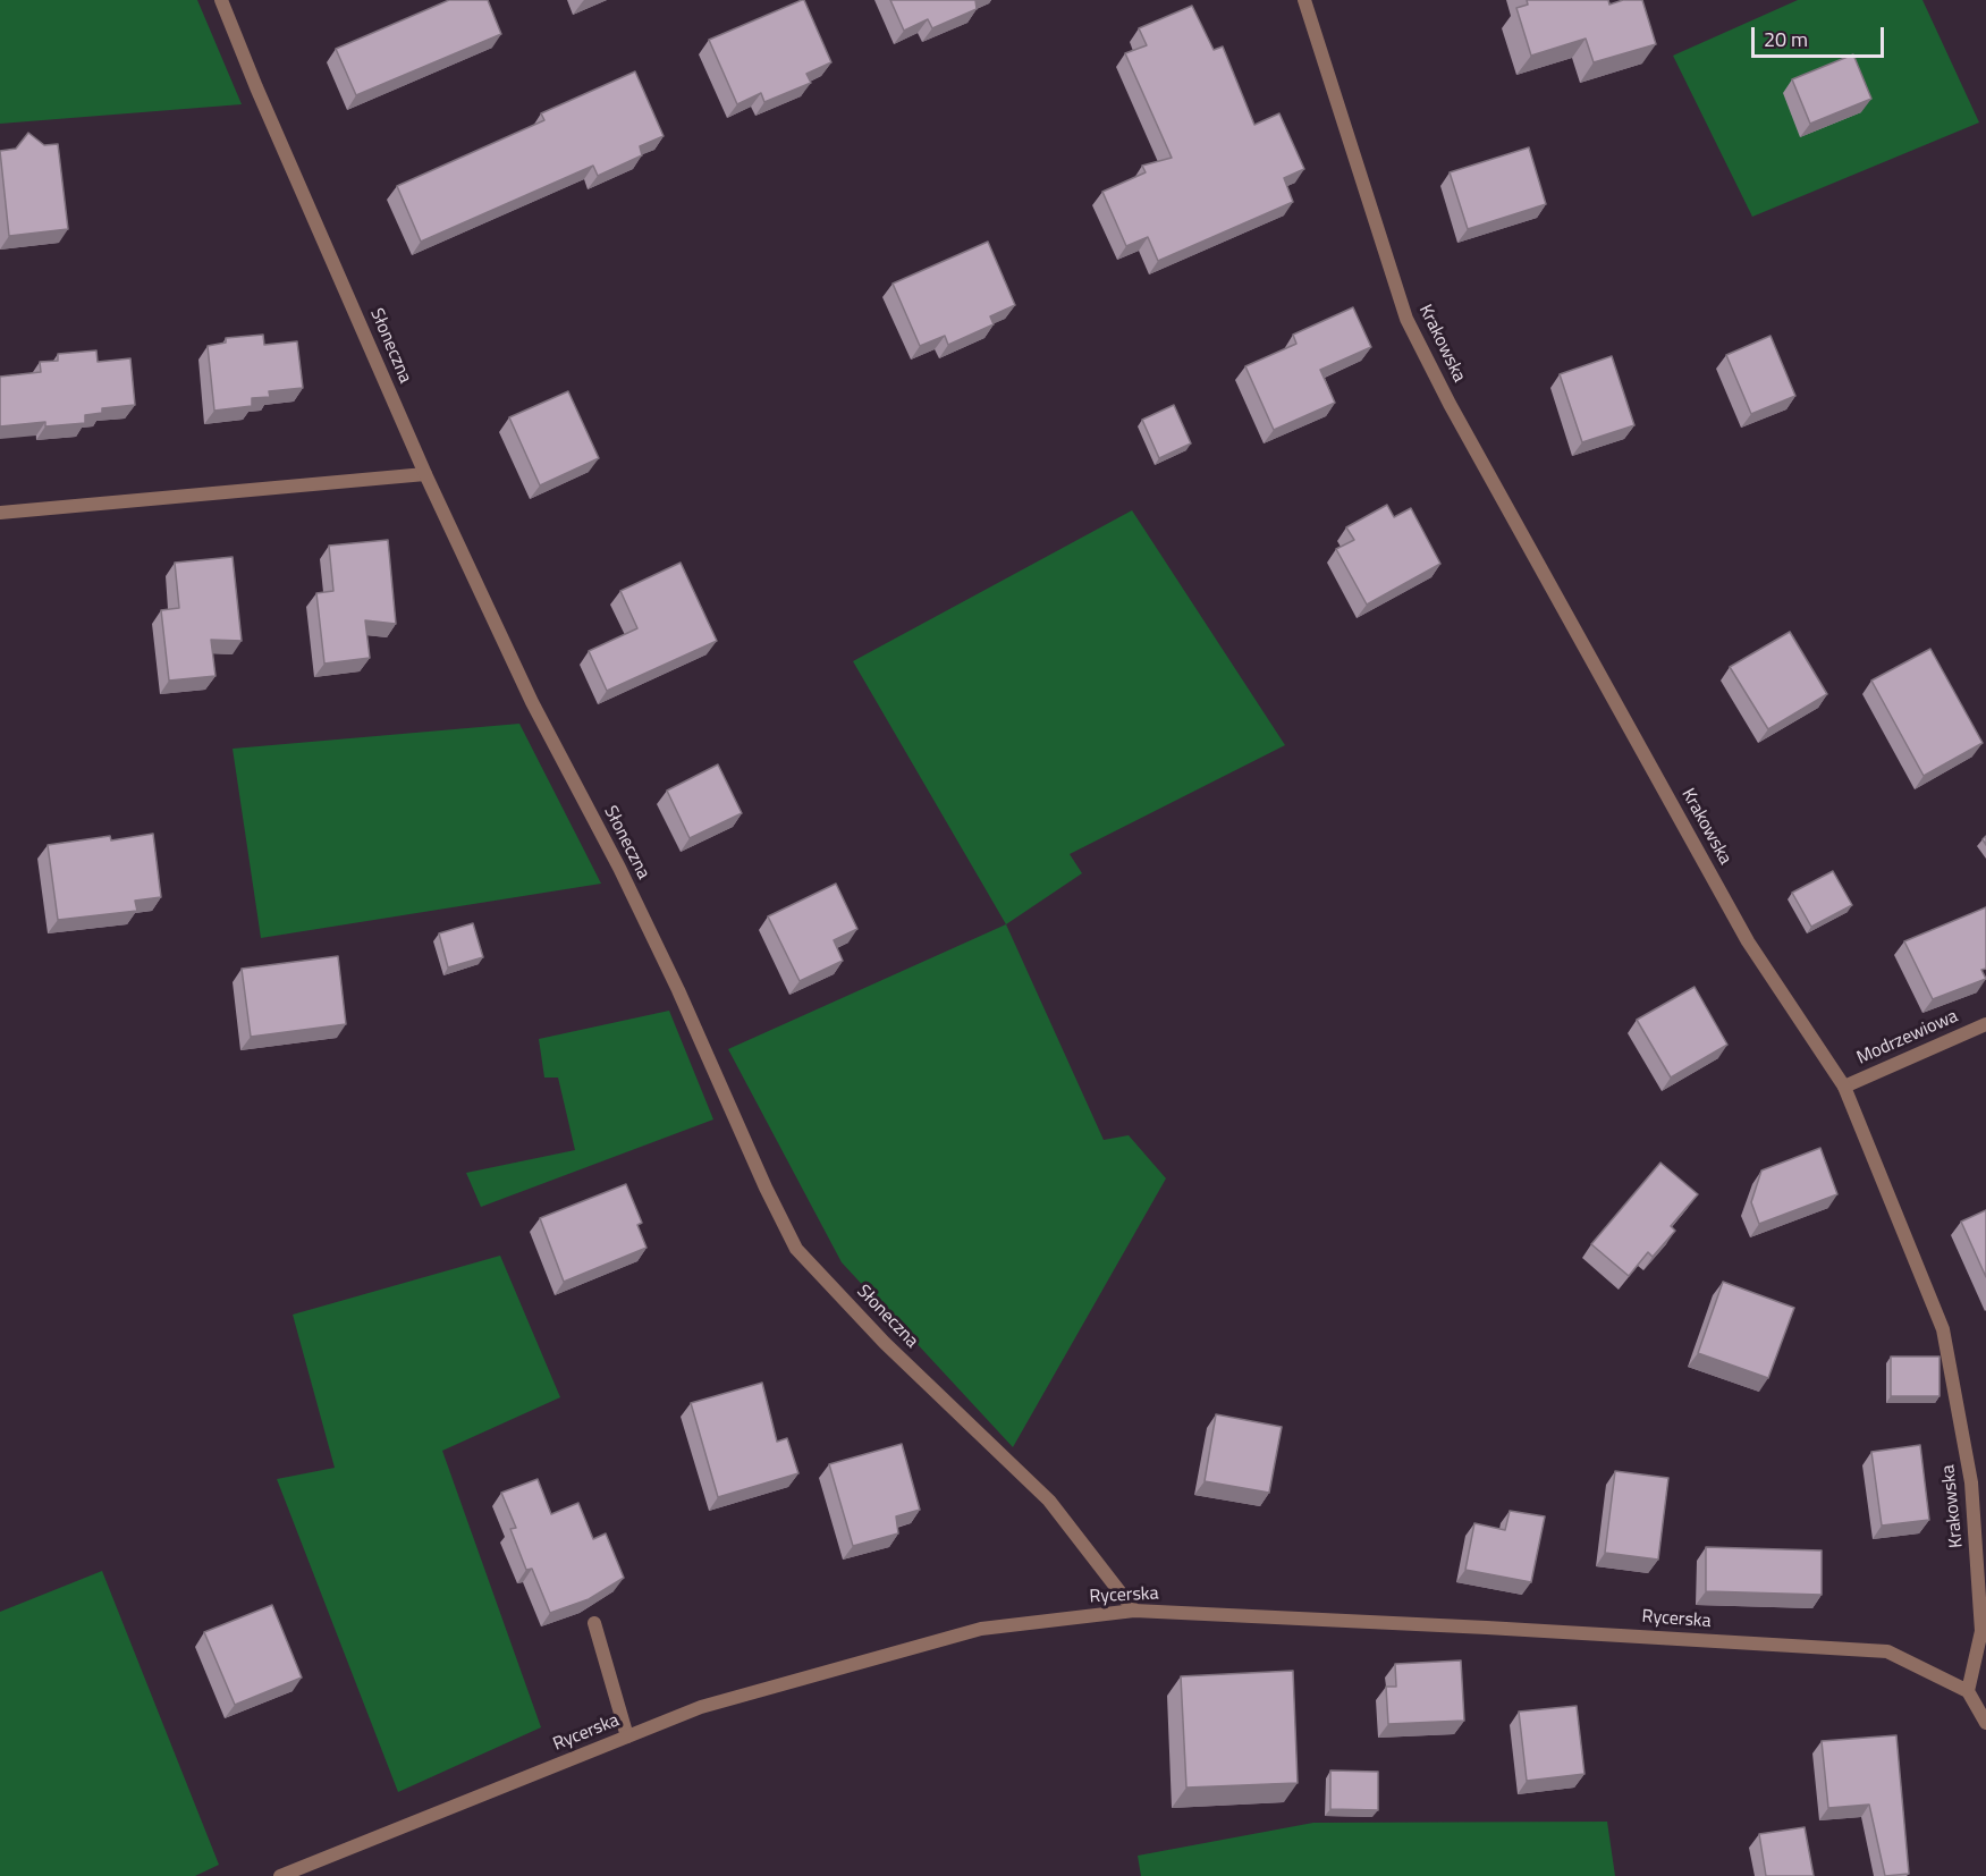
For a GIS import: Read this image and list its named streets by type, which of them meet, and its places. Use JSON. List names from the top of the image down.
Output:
{
  "streets": {
    "street": [
      "Krakowska",
      "Słoneczna",
      "Modrzewiowa",
      "Rycerska"
    ]
  },
  "crossings": [
    ["Krakowska", "Modrzewiowa"],
    ["Krakowska", "Rycerska"],
    ["Słoneczna", "Rycerska"]
  ],
  "scale_bar": "20 m"
}
